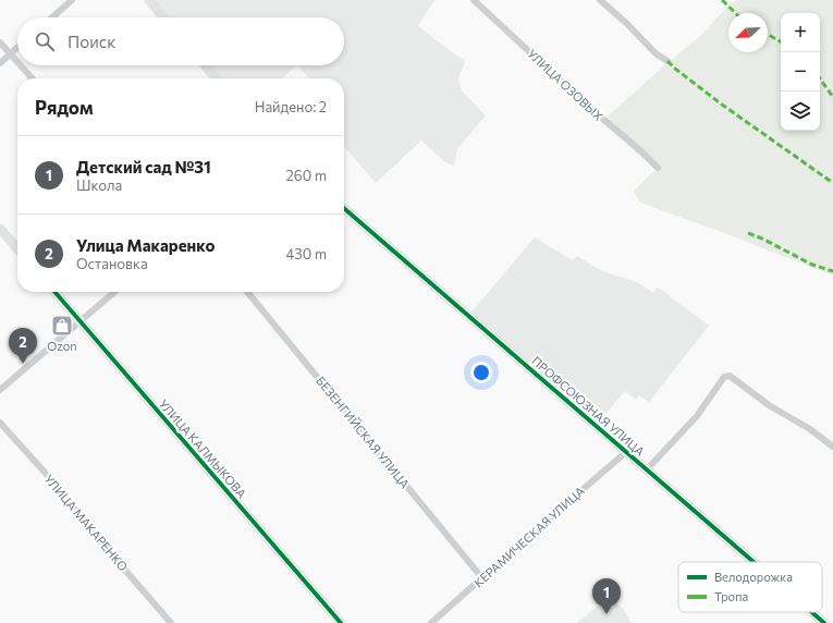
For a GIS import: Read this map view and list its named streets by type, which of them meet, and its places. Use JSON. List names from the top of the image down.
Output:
{
  "streets": {
    "street": [
      "УЛИЦА ОЗОВЫХ",
      "ПРОФСОЮЗНАЯ УЛИЦА",
      "БЕЗЕНГИЙСКАЯ УЛИЦА",
      "УЛИЦА КАЛМЫКОВА",
      "УЛИЦА МАКАРЕНКО",
      "КЕРАМИЧЕСКАЯ УЛИЦА"
    ]
  },
  "crossings": [
    ["ПРОФСОЮЗНАЯ УЛИЦА", "КЕРАМИЧЕСКАЯ УЛИЦА"],
    ["БЕЗЕНГИЙСКАЯ УЛИЦА", "КЕРАМИЧЕСКАЯ УЛИЦА"]
  ],
  "places": {
    "shop": ["Ozon"]
  },
  "legend": ["Велодорожка", "Тропа"],
  "north": "bottom left",
  "page": {
    "map_buttons": ["+", "−"],
    "search": "Поиск",
    "heading": ["Рядом", "Найдено: 2"],
    "list": [
      {
        "mark": "1",
        "name": "Детский сад №31",
        "note": "Школа",
        "value": "260 m"
      },
      {
        "mark": "2",
        "name": "Улица Макаренко",
        "note": "Остановка",
        "value": "430 m"
      }
    ],
    "pins": ["2", "1"]
  }
}
